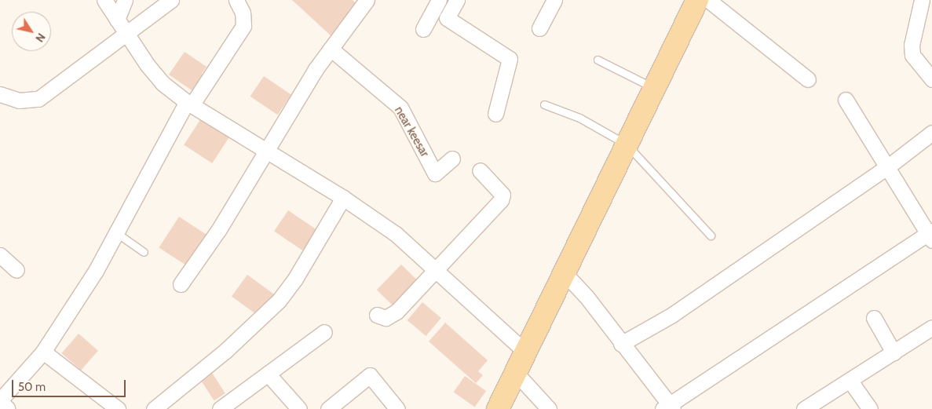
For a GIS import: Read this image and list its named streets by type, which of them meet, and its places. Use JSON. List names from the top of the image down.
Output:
{
  "streets": {
    "street": ["near keesar"]
  },
  "scale_bar": "50 m",
  "north": "bottom right"
}
